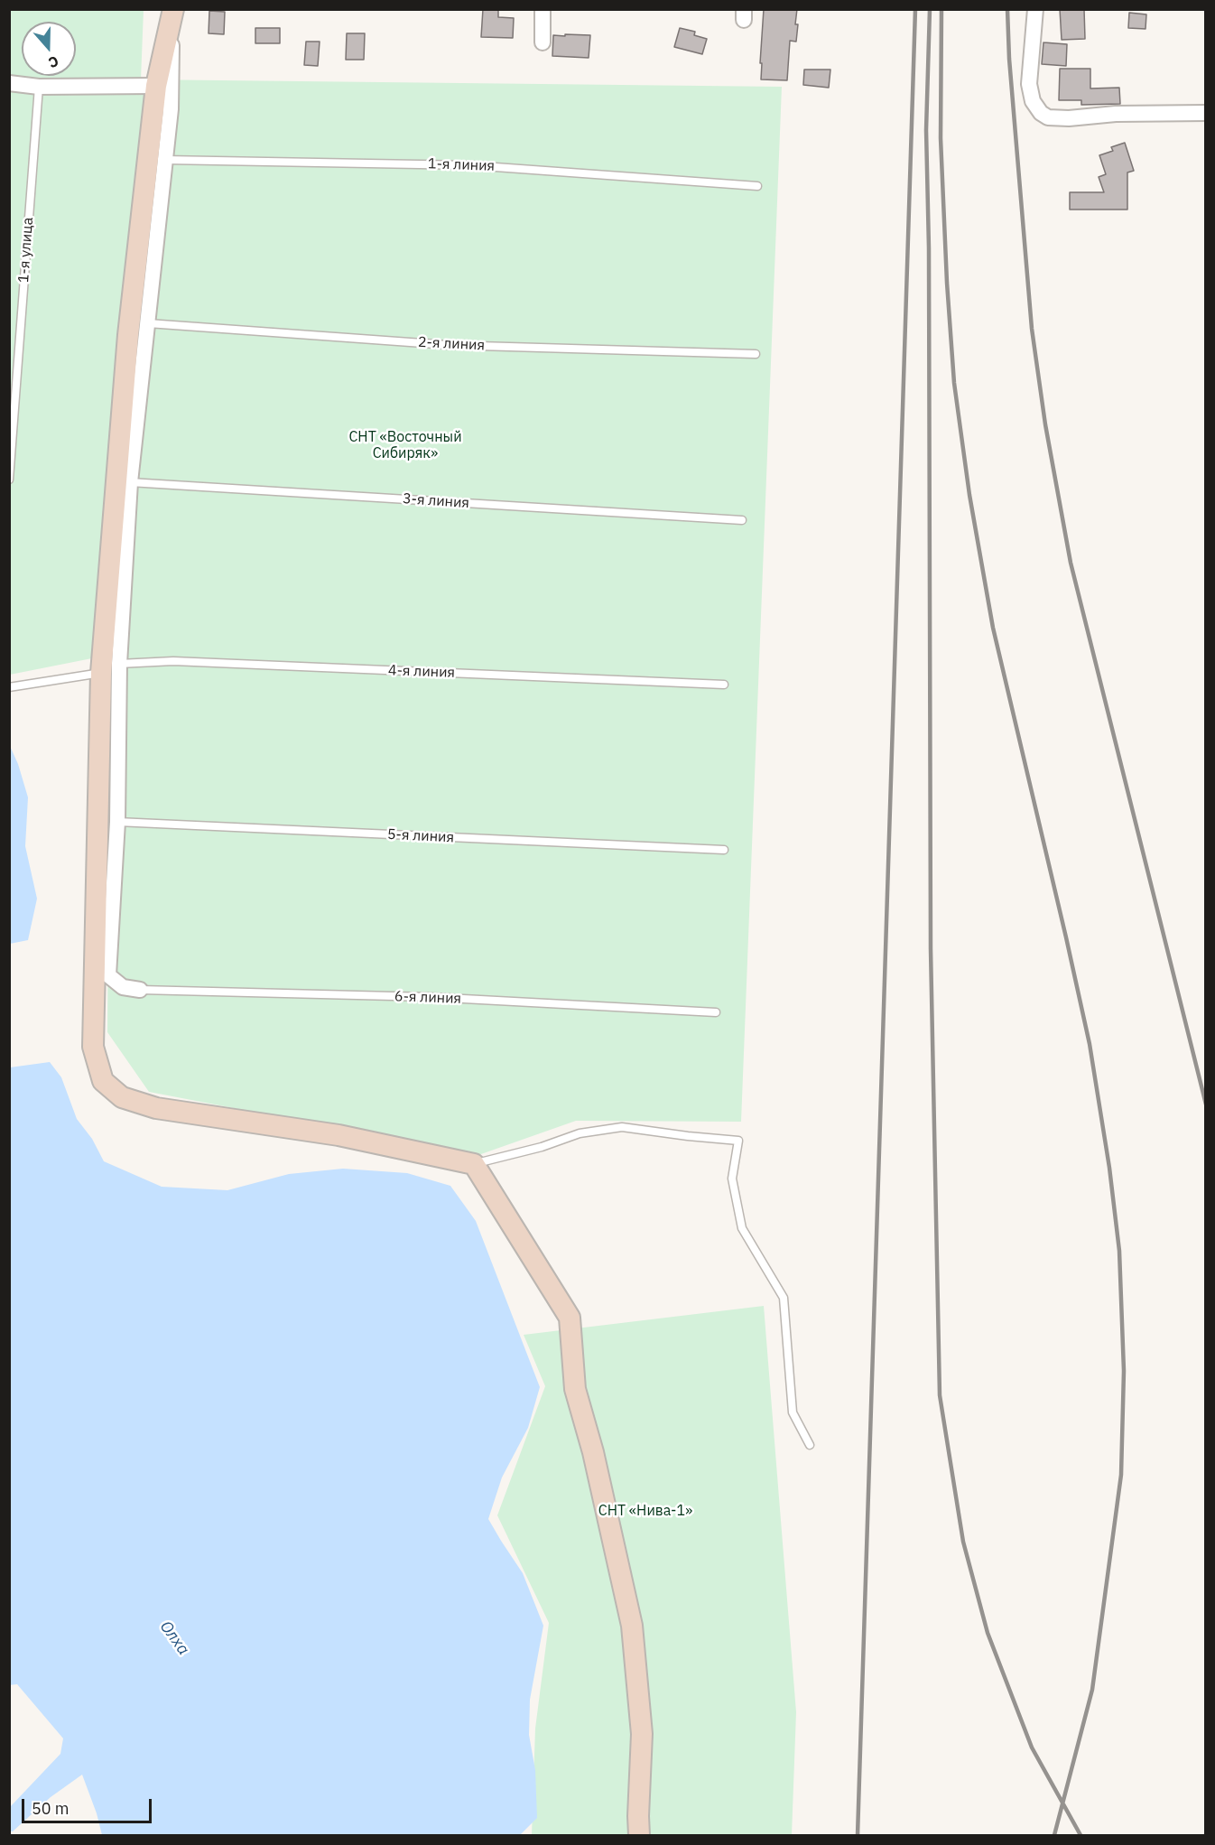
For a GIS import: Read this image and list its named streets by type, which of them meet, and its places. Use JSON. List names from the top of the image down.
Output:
{
  "streets": {
    "lane": [
      "1-я линия",
      "1-я улица",
      "2-я линия",
      "3-я линия",
      "4-я линия",
      "5-я линия",
      "6-я линия"
    ]
  },
  "water": ["Олха"],
  "parks": ["СНТ «Восточный Сибиряк»", "СНТ «Нива-1»"],
  "scale_bar": "50 m",
  "north": "bottom"
}
